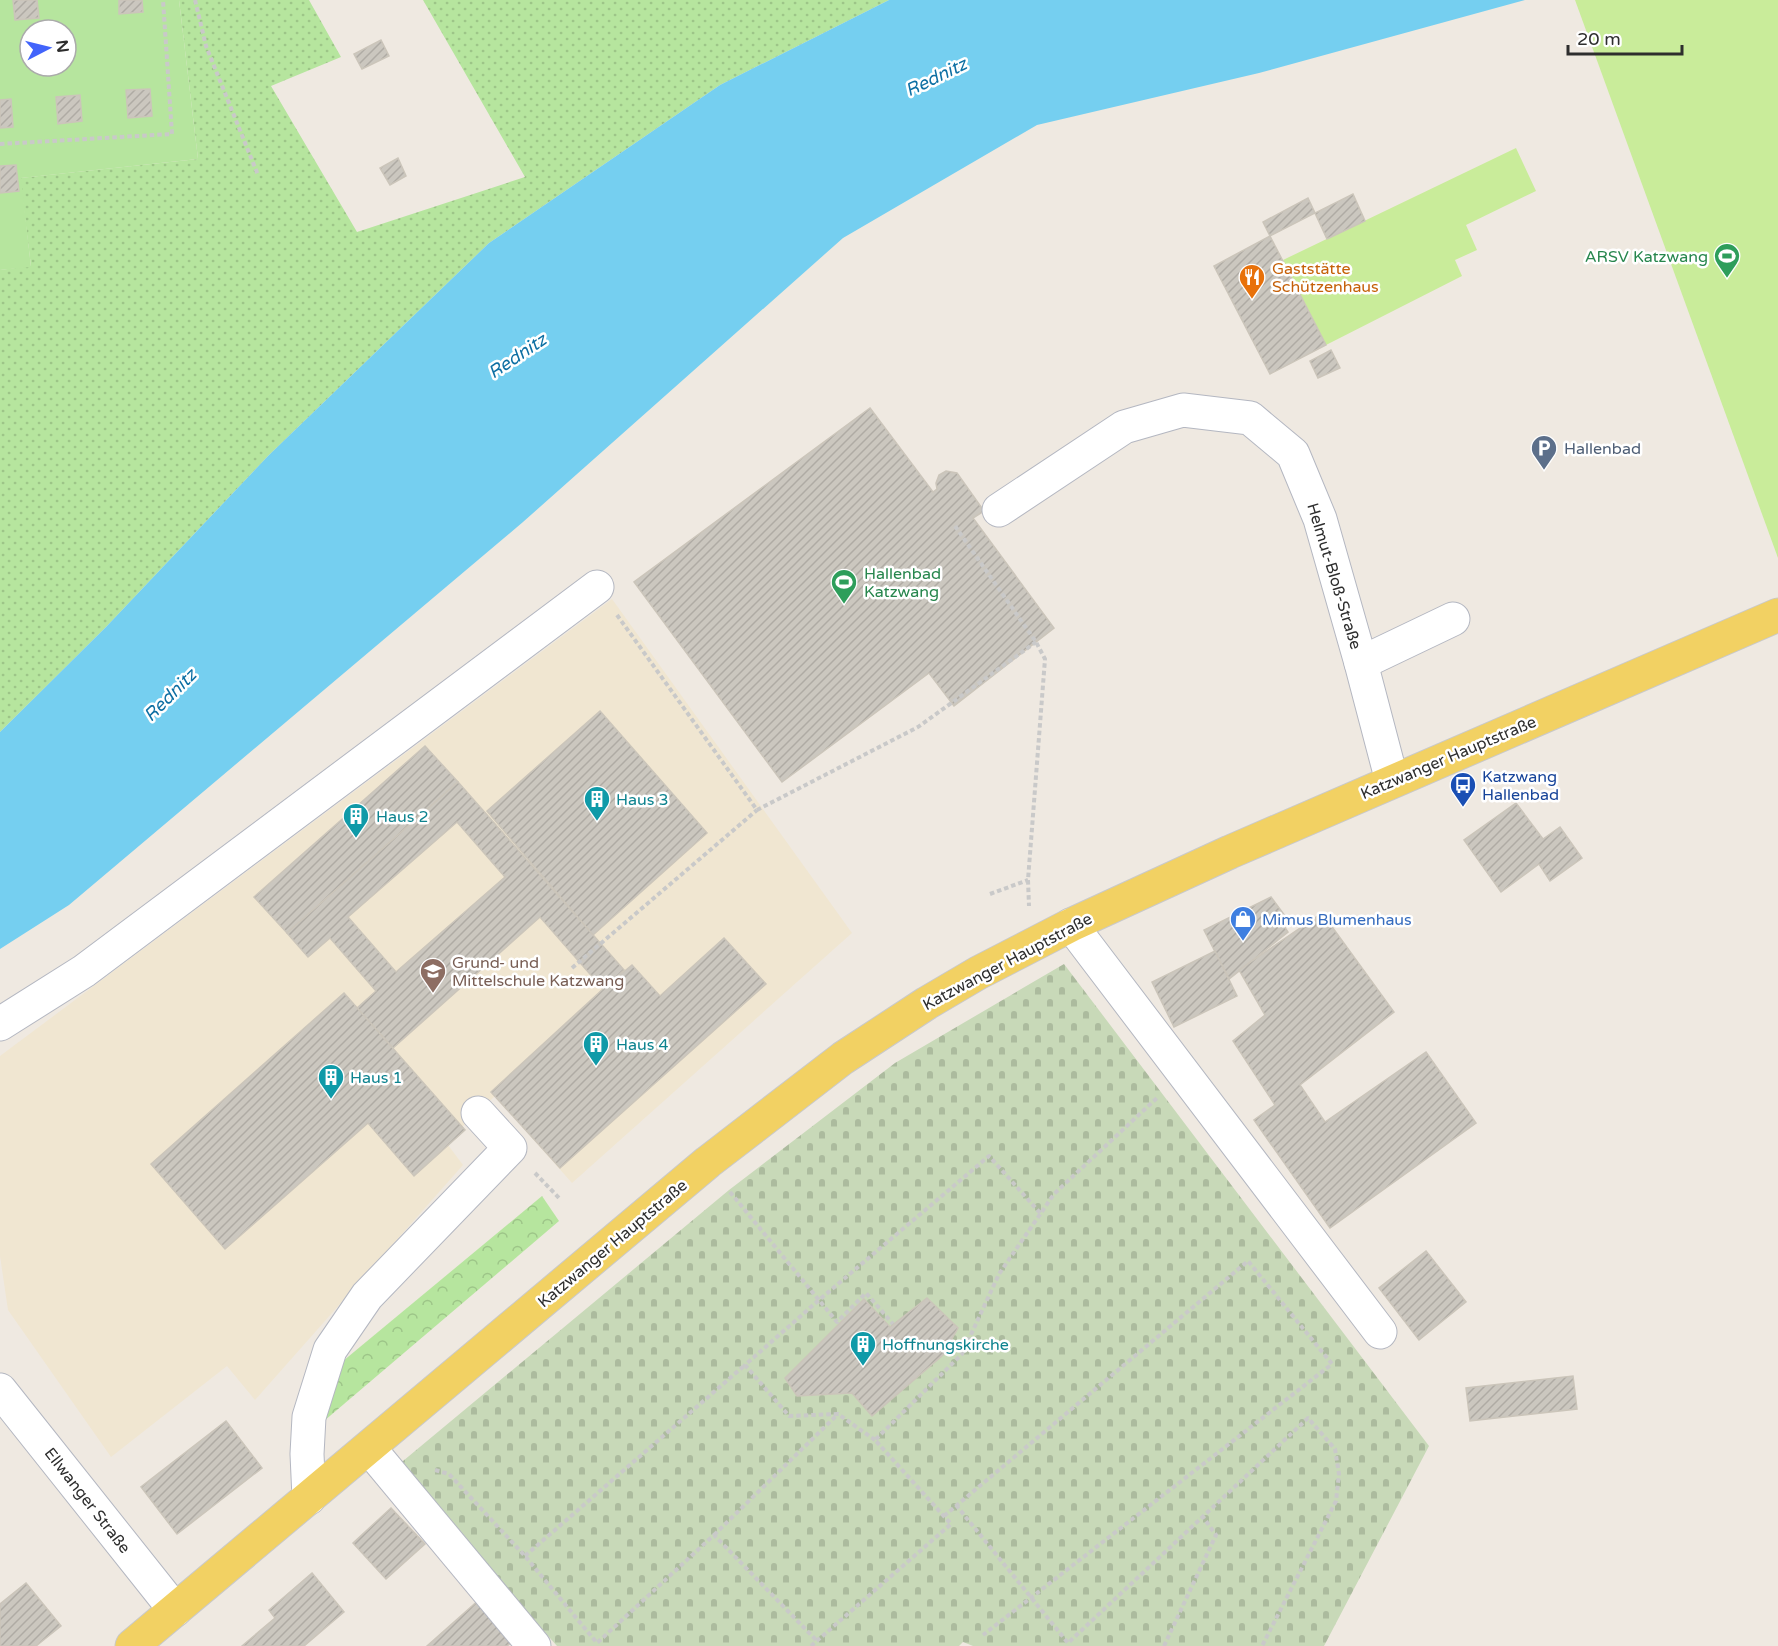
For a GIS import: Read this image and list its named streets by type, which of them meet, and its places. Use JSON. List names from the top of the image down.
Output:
{
  "streets": {
    "main road": ["Katzwanger Hauptstraße"],
    "street": ["Helmut-Bloß-Straße", "Ellwanger Straße"]
  },
  "crossings": [
    ["Helmut-Bloß-Straße", "Katzwanger Hauptstraße"],
    ["Katzwanger Hauptstraße", "Ellwanger Straße"]
  ],
  "water": ["Rednitz"],
  "places": {
    "sports": ["ARSV Katzwang", "Hallenbad Katzwang"],
    "restaurant": ["Gaststätte Schützenhaus"],
    "parking": ["Hallenbad"],
    "bus stop": ["Katzwang Hallenbad"],
    "building": [
      "Haus 3",
      "Haus 2",
      "Haus 4",
      "Haus 1",
      "Hoffnungskirche"
    ],
    "shop": ["Mimus Blumenhaus"],
    "school or university": ["Grund- und Mittelschule Katzwang"]
  },
  "scale_bar": "20 m",
  "north": "right"
}
